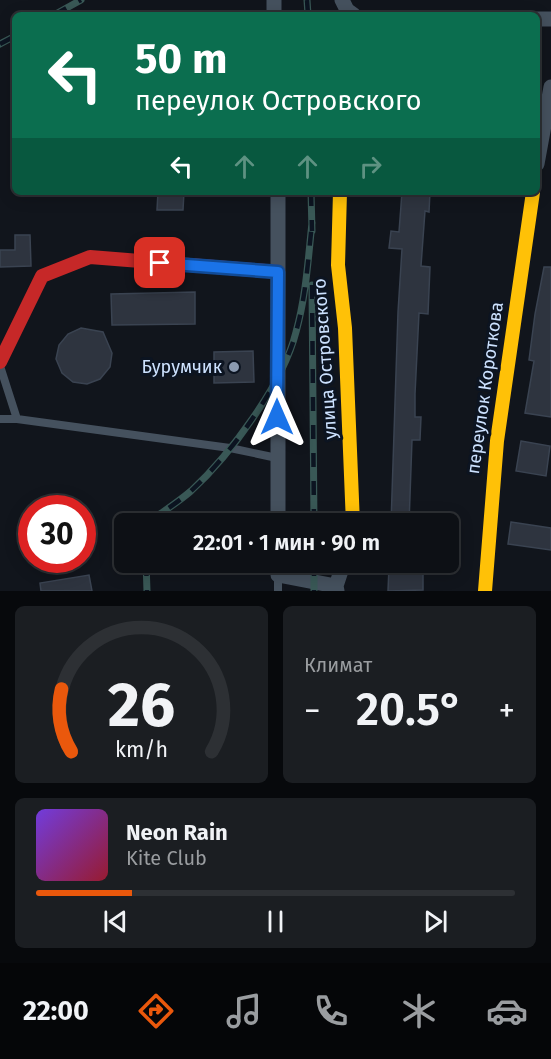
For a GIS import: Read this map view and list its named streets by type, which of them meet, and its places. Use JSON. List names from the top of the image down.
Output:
{
  "streets": {
    "street": ["улица Островского", "переулок Короткова"]
  },
  "places": ["Бурумчик"],
  "page": {
    "turn": ["50 m", "переулок Островского"],
    "limit": "30",
    "trip": "22:01 · 1 мин · 90 m",
    "tile": "Климат",
    "heat": ["−", "20.5°", "+"],
    "song": ["Neon Rain", "Kite Club"],
    "tabs": "22:00",
    "gauge": ["26", "km/h"]
  }
}
